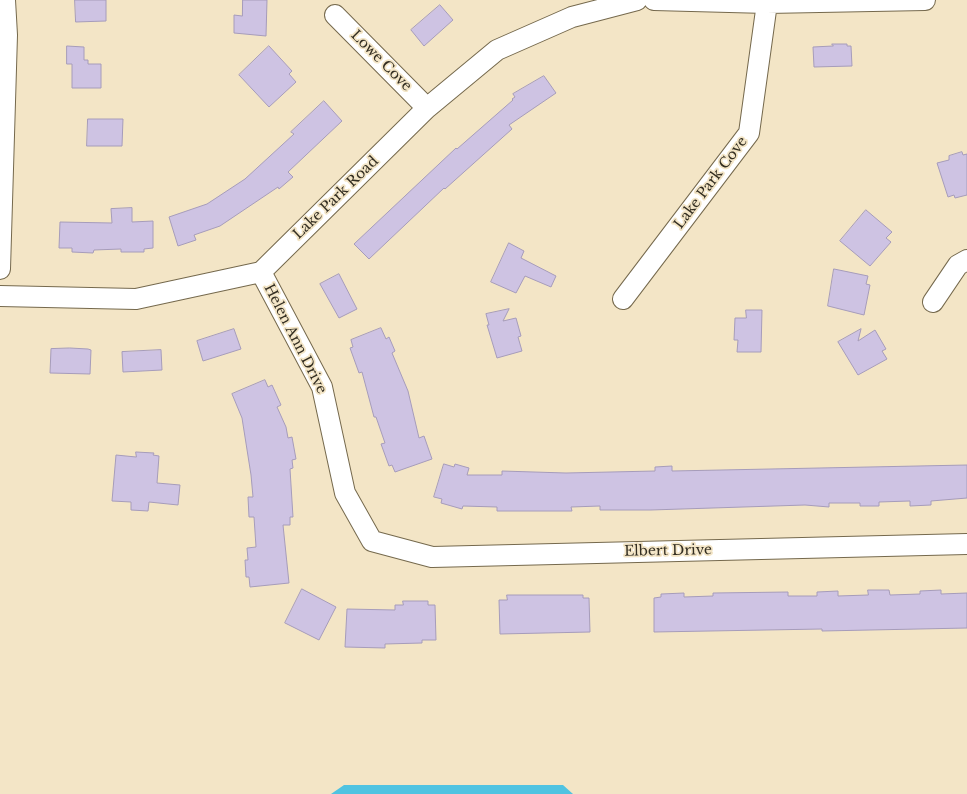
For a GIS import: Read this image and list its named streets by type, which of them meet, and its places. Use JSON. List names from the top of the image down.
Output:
{
  "streets": {
    "street": [
      "Lowe Cove",
      "Lake Park Cove",
      "Lake Park Road",
      "Helen Ann Drive",
      "Elbert Drive"
    ]
  },
  "crossings": [
    ["Lowe Cove", "Lake Park Road"],
    ["Lake Park Road", "Helen Ann Drive"],
    ["Helen Ann Drive", "Elbert Drive"]
  ]
}
